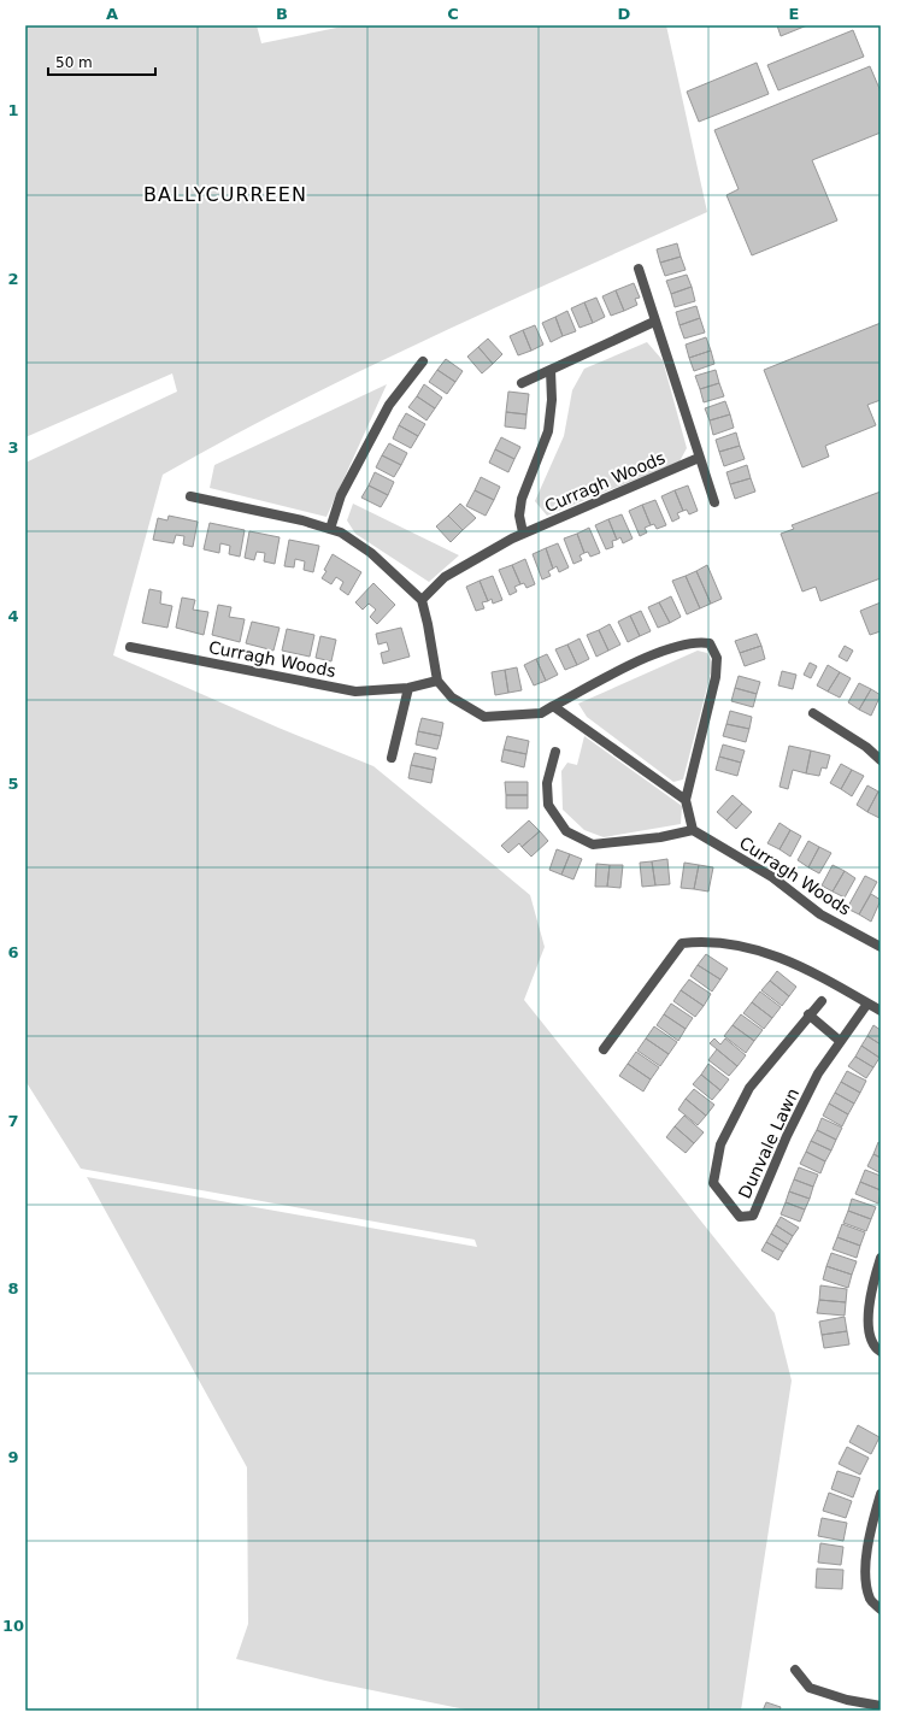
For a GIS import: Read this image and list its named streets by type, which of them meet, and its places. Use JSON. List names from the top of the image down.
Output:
{
  "streets": {
    "street": ["Curragh Woods", "Dunvale Lawn"]
  },
  "districts": ["BALLYCURREEN"],
  "scale_bar": "50 m",
  "grid": {
    "columns": [
      "A",
      "B",
      "C",
      "D",
      "E"
    ],
    "rows": [
      "1",
      "2",
      "3",
      "4",
      "5",
      "6",
      "7",
      "8",
      "9",
      "10"
    ]
  }
}
